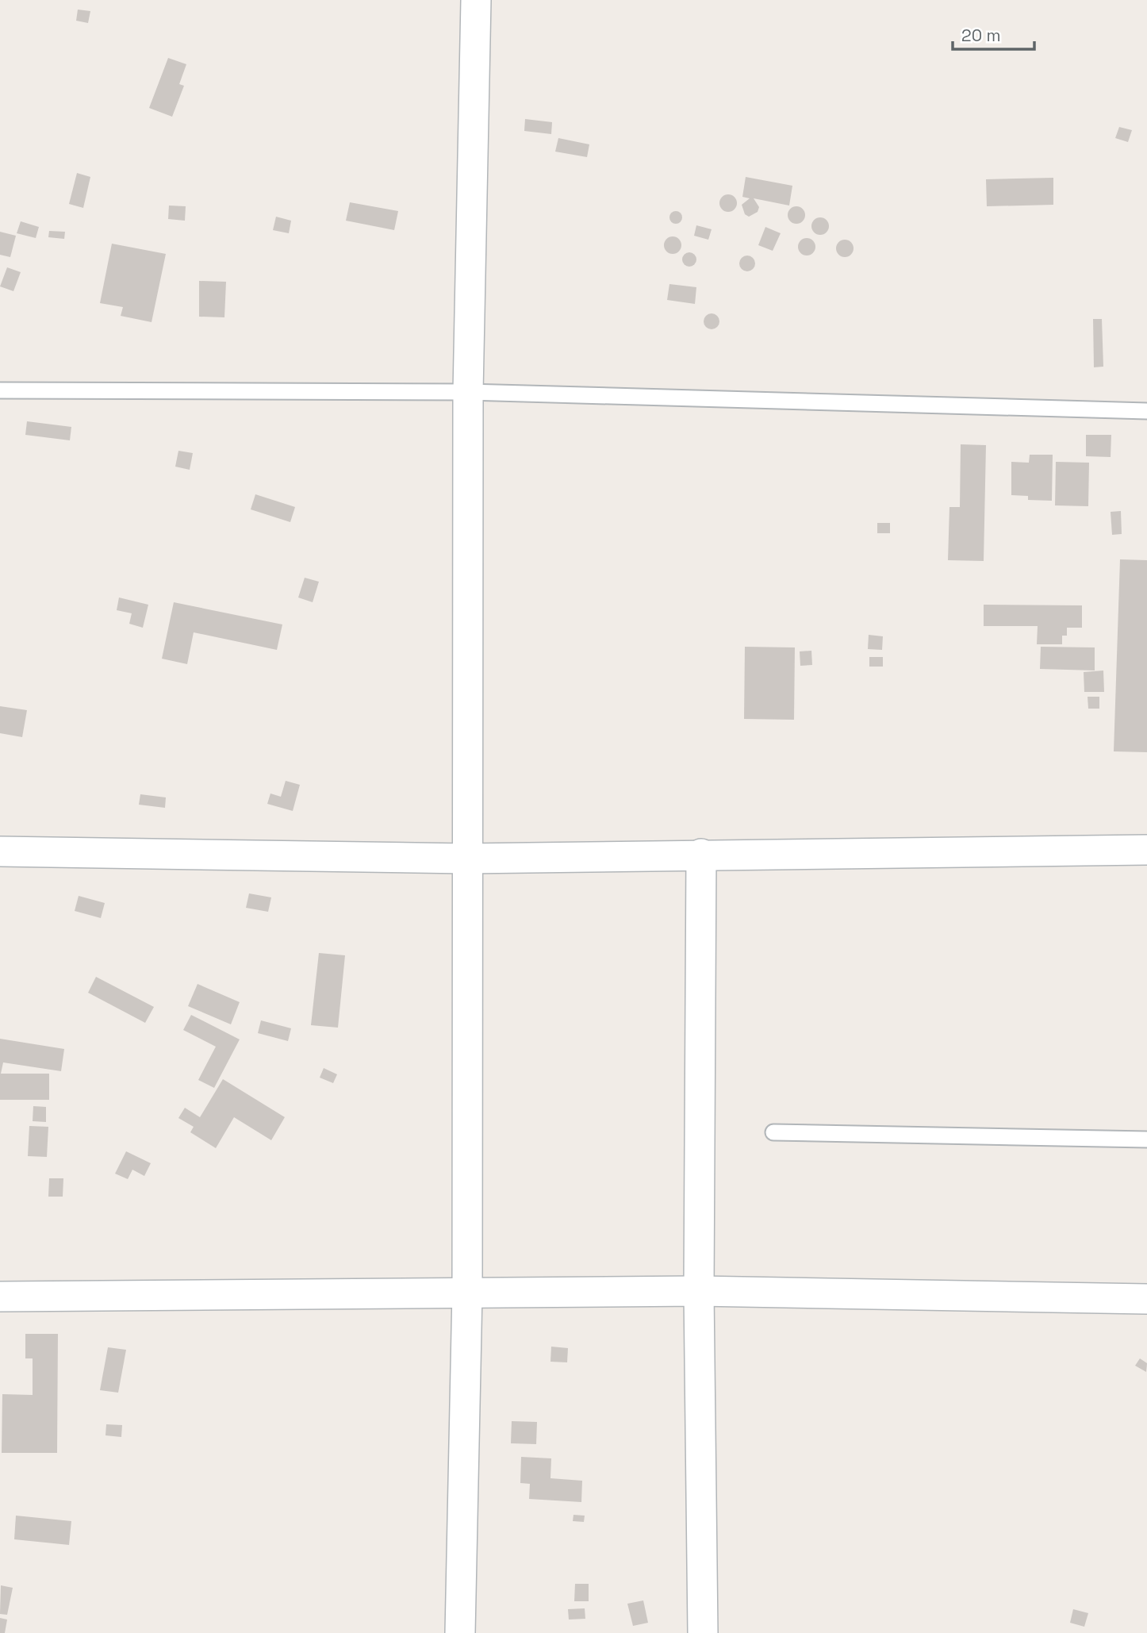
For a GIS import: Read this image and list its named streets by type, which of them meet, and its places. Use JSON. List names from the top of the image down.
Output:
{
  "scale_bar": "20 m"
}
